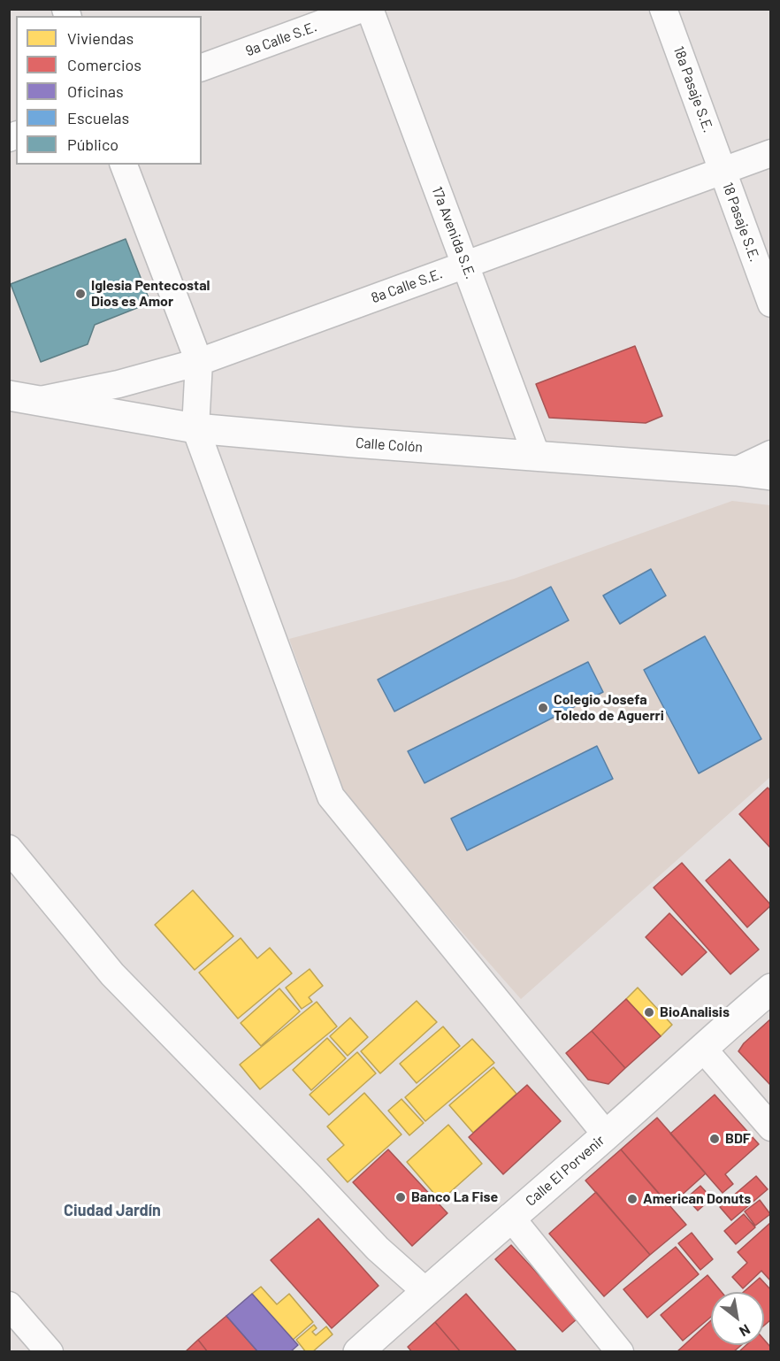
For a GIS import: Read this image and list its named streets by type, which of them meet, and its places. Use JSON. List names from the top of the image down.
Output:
{
  "streets": {
    "main road": ["Calle Colón", "Calle El Porvenir"],
    "street": [
      "9a Calle S.E.",
      "18a Pasaje S.E.",
      "18 Pasaje S.E.",
      "17a Avenida S.E.",
      "8a Calle S.E."
    ]
  },
  "crossings": [
    ["18a Pasaje S.E.", "18 Pasaje S.E."],
    ["18a Pasaje S.E.", "8a Calle S.E."],
    ["18 Pasaje S.E.", "8a Calle S.E."],
    ["17a Avenida S.E.", "8a Calle S.E."],
    ["17a Avenida S.E.", "Calle Colón"],
    ["8a Calle S.E.", "Calle Colón"]
  ],
  "districts": ["Ciudad Jardín"],
  "places": [
    "Iglesia Pentecostal Dios es Amor",
    "Colegio Josefa Toledo de Aguerri",
    "BioAnalisis",
    "BDF",
    "Banco La Fise",
    "American Donuts"
  ],
  "legend": [
    "Viviendas",
    "Comercios",
    "Oficinas",
    "Escuelas",
    "Público"
  ],
  "north": "bottom right"
}
